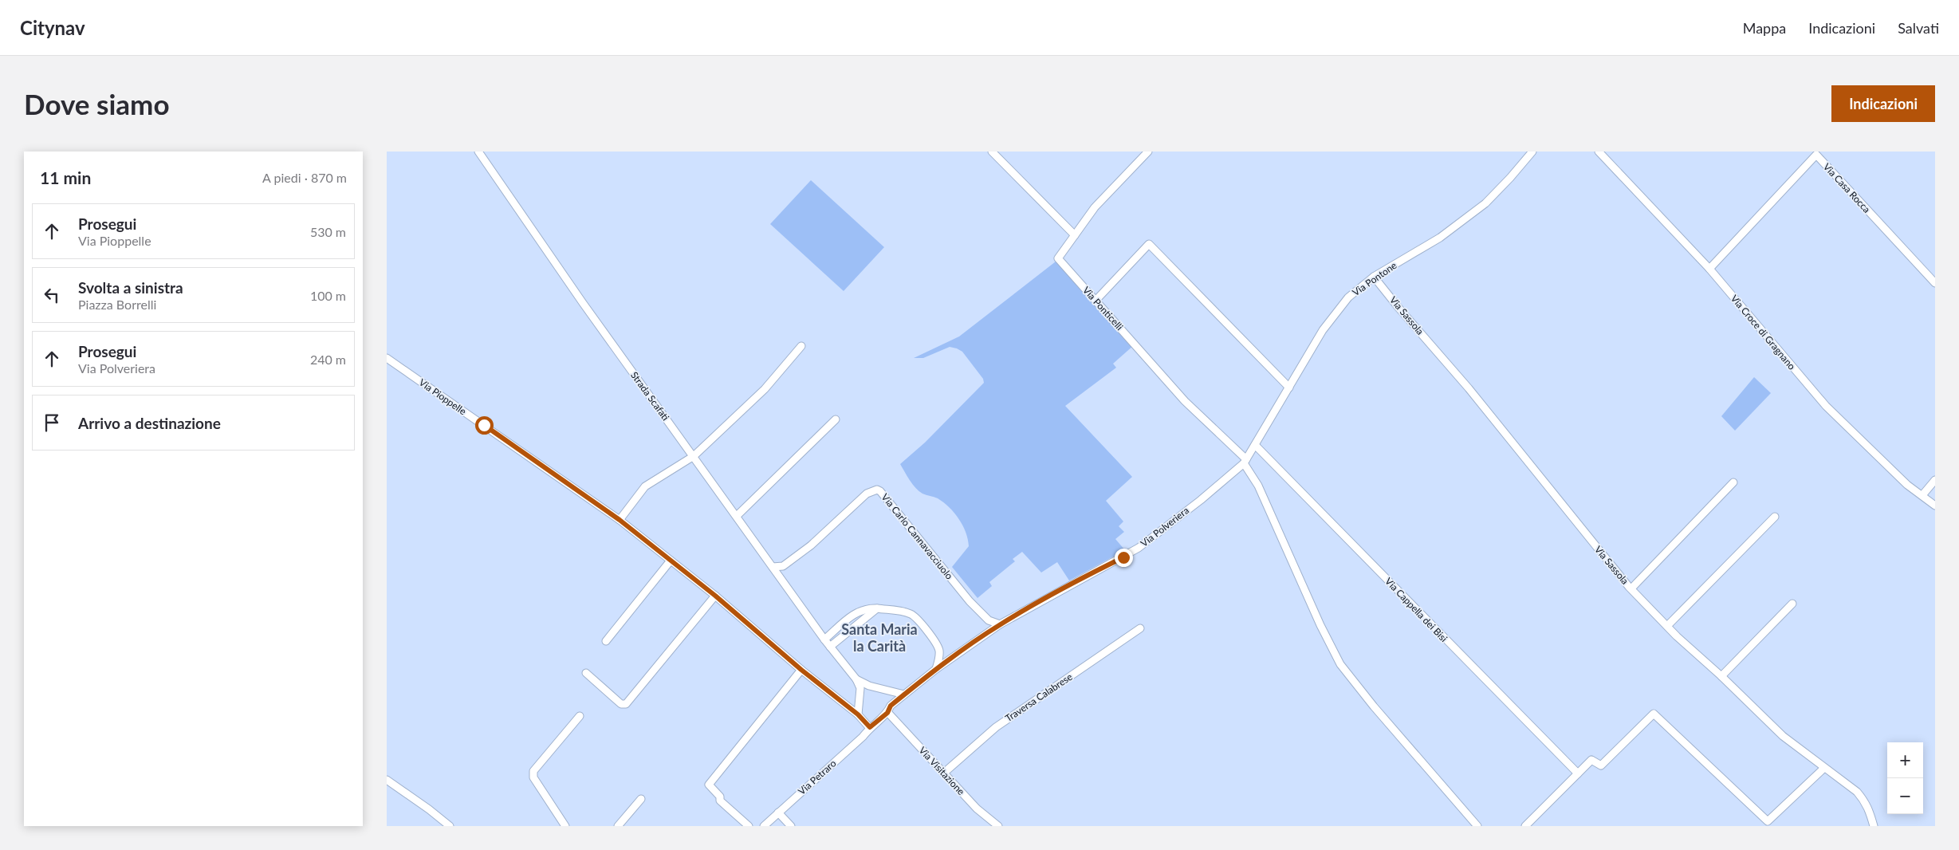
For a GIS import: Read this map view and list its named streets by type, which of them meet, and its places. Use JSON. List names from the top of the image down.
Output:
{
  "streets": {
    "street": [
      "Via Casa Rocca",
      "Via Pontone",
      "Via Ponticelli",
      "Via Sassola",
      "Via Croce di Gragnano",
      "Strada Scafati",
      "Via Pioppelle",
      "Via Polveriera",
      "Via Carlo Cannavacciuolo",
      "Via Cappella dei Bisi",
      "Traversa Calabrese",
      "Via Visitazione",
      "Via Petraro"
    ]
  },
  "crossings": [
    ["Via Casa Rocca", "Via Croce di Gragnano"],
    ["Via Pontone", "Via Ponticelli"],
    ["Via Pontone", "Via Sassola"],
    ["Via Pontone", "Via Polveriera"],
    ["Via Pontone", "Via Cappella dei Bisi"],
    ["Via Ponticelli", "Via Polveriera"],
    ["Strada Scafati", "Via Polveriera"],
    ["Strada Scafati", "Via Carlo Cannavacciuolo"],
    ["Strada Scafati", "Via Petraro"],
    ["Via Pioppelle", "Via Petraro"],
    ["Via Polveriera", "Via Carlo Cannavacciuolo"],
    ["Via Polveriera", "Via Petraro"],
    ["Traversa Calabrese", "Via Visitazione"],
    ["Via Visitazione", "Via Petraro"]
  ],
  "districts": ["Santa Maria la Carità"],
  "page": {
    "header": "Citynav",
    "nav": ["Mappa", "Indicazioni", "Salvati"],
    "buttons": "Indicazioni",
    "title": "Dove siamo",
    "heading": ["11 min", "A piedi · 870 m"],
    "list": [
      ["Prosegui", "Via Pioppelle", "530 m"],
      ["Svolta a sinistra", "Piazza Borrelli", "100 m"],
      ["Prosegui", "Via Polveriera", "240 m"],
      "Arrivo a destinazione"
    ],
    "map_buttons": ["+", "−"]
  }
}
